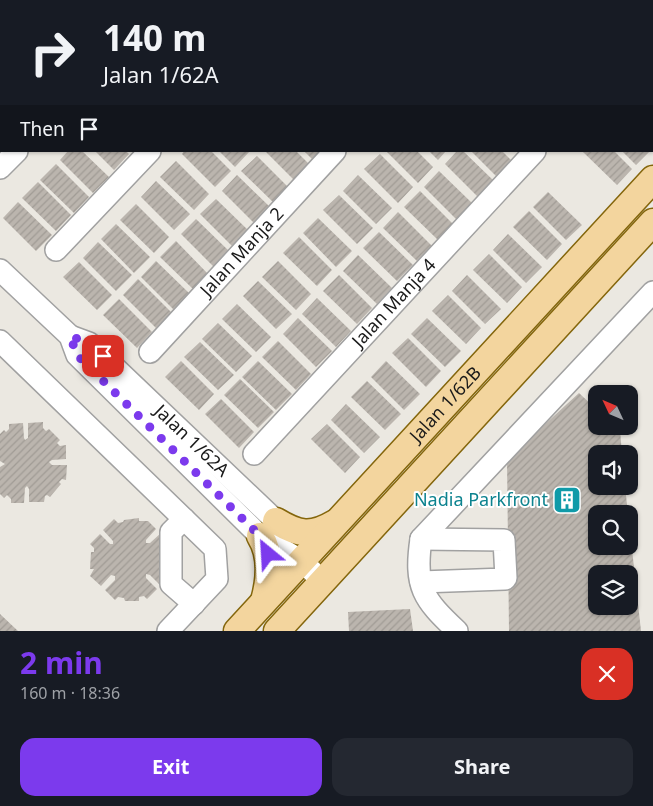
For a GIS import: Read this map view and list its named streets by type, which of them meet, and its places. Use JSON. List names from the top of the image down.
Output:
{
  "streets": {
    "main road": ["Jalan 1/62B"],
    "street": ["Jalan Manja 2", "Jalan Manja 4", "Jalan 1/62A"]
  },
  "crossings": [
    ["Jalan 1/62B", "Jalan 1/62A"]
  ],
  "places": {
    "building": ["Nadia Parkfront"]
  },
  "north": "top left",
  "page": {
    "turn": ["140 m", "Jalan 1/62A"],
    "then": "Then",
    "heading": ["2 min", "160 m · 18:36"],
    "buttons": ["Exit", "Share"]
  }
}
